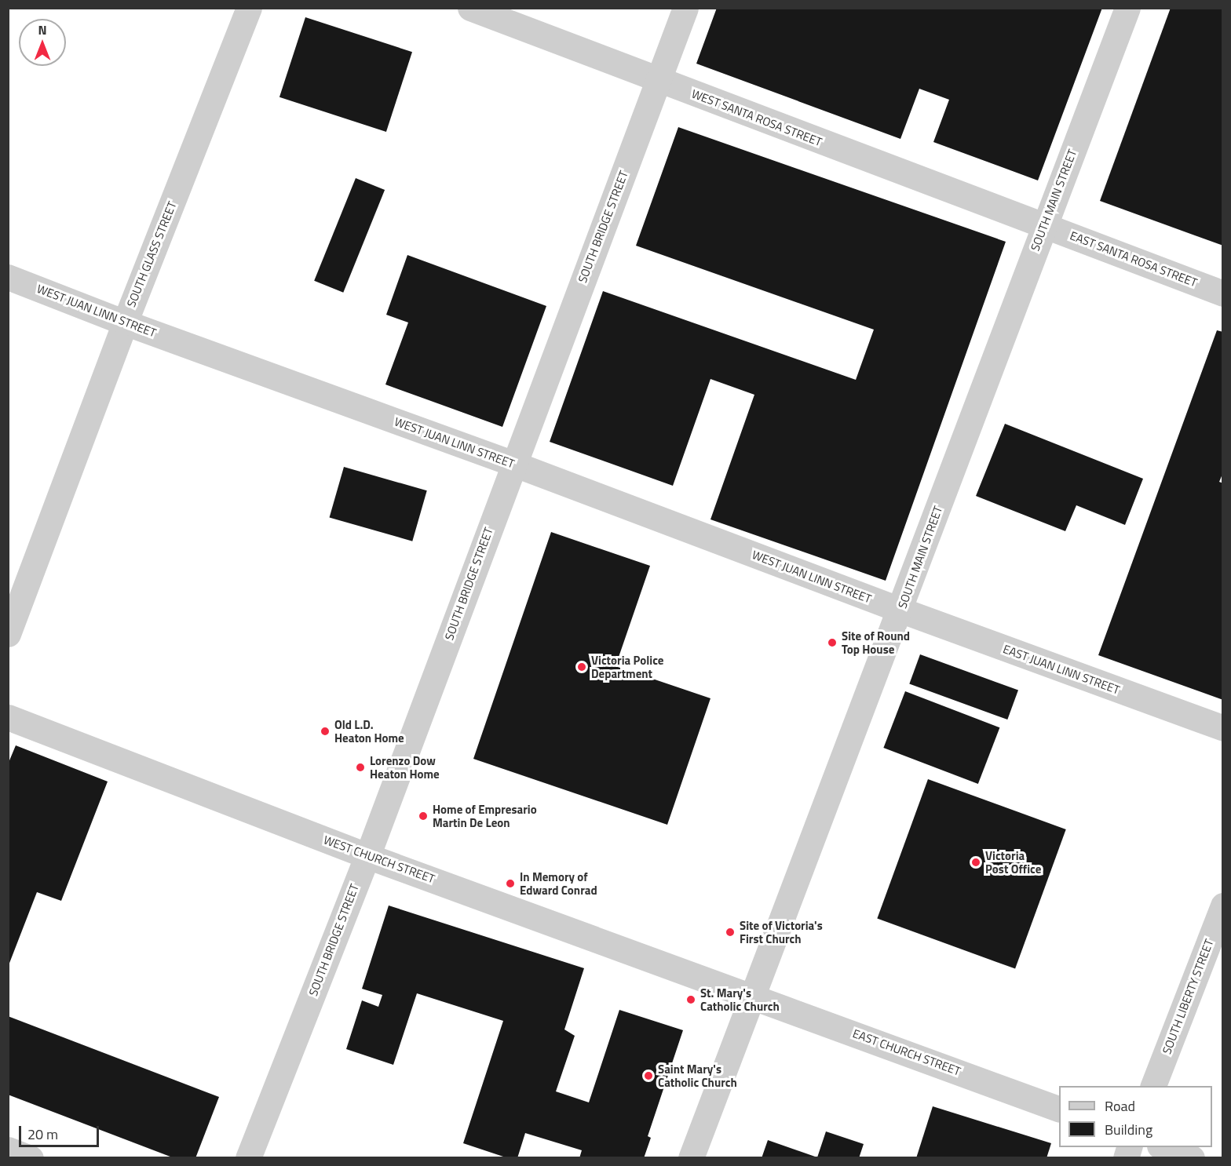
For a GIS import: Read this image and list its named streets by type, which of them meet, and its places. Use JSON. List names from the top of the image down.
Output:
{
  "streets": {
    "street": [
      "WEST SANTA ROSA STREET",
      "SOUTH MAIN STREET",
      "SOUTH BRIDGE STREET",
      "SOUTH GLASS STREET",
      "EAST SANTA ROSA STREET",
      "WEST JUAN LINN STREET",
      "EAST JUAN LINN STREET",
      "WEST CHURCH STREET",
      "SOUTH LIBERTY STREET",
      "EAST CHURCH STREET"
    ]
  },
  "crossings": [
    ["WEST SANTA ROSA STREET", "SOUTH MAIN STREET"],
    ["WEST SANTA ROSA STREET", "SOUTH BRIDGE STREET"],
    ["WEST SANTA ROSA STREET", "EAST SANTA ROSA STREET"],
    ["SOUTH MAIN STREET", "EAST SANTA ROSA STREET"],
    ["SOUTH MAIN STREET", "WEST JUAN LINN STREET"],
    ["SOUTH MAIN STREET", "EAST JUAN LINN STREET"],
    ["SOUTH MAIN STREET", "WEST CHURCH STREET"],
    ["SOUTH MAIN STREET", "EAST CHURCH STREET"],
    ["SOUTH BRIDGE STREET", "WEST JUAN LINN STREET"],
    ["SOUTH BRIDGE STREET", "WEST CHURCH STREET"],
    ["SOUTH GLASS STREET", "WEST JUAN LINN STREET"],
    ["WEST JUAN LINN STREET", "EAST JUAN LINN STREET"],
    ["WEST CHURCH STREET", "EAST CHURCH STREET"]
  ],
  "places": [
    "Site of Round Top House",
    "Victoria Police Department",
    "Old L.D. Heaton Home",
    "Lorenzo Dow Heaton Home",
    "Home of Empresario Martin De Leon",
    "Victoria Post Office",
    "In Memory of Edward Conrad",
    "Site of Victoria's First Church",
    "St. Mary's Catholic Church",
    "Saint Mary's Catholic Church"
  ],
  "legend": ["Road", "Building"],
  "scale_bar": "20 m",
  "north": "top"
}
